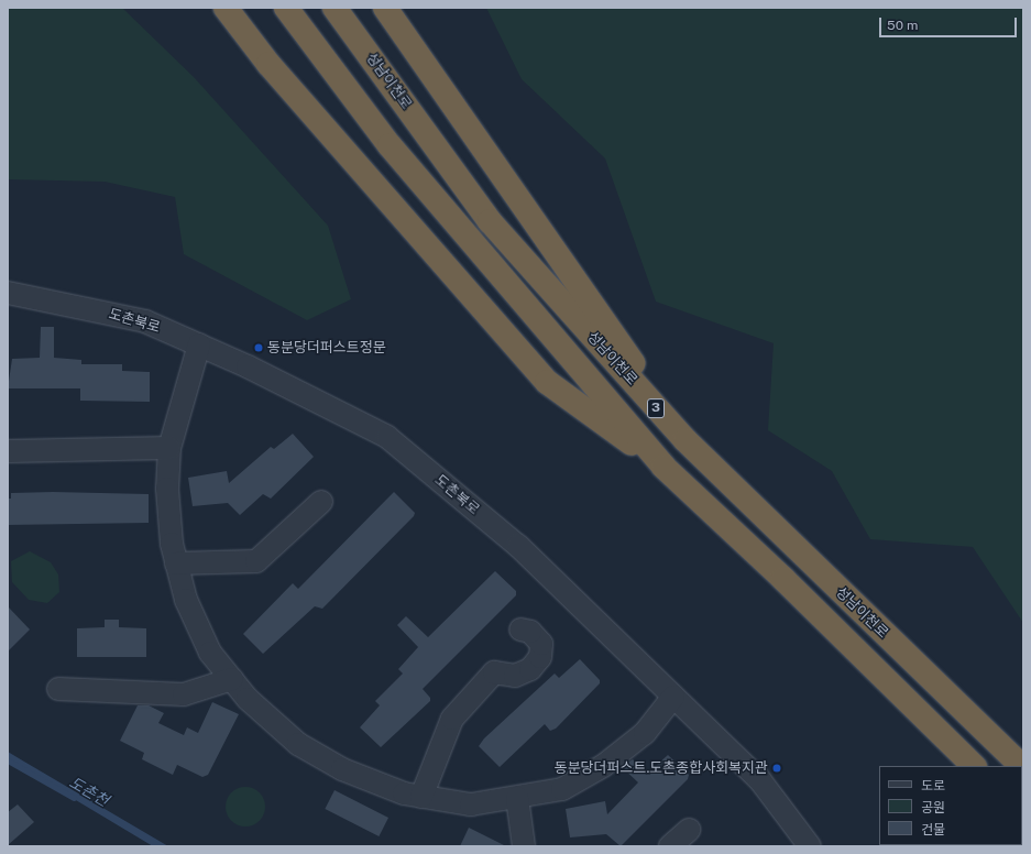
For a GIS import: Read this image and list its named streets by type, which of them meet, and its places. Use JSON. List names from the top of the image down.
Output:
{
  "streets": {
    "highway": ["성남이천로", "3"],
    "street": ["도촌북로"]
  },
  "water": ["도촌천"],
  "places": ["동분당더퍼스트정문", "동분당더퍼스트.도촌종합사회복지관"],
  "legend": ["도로", "공원", "건물"],
  "scale_bar": "50 m"
}
